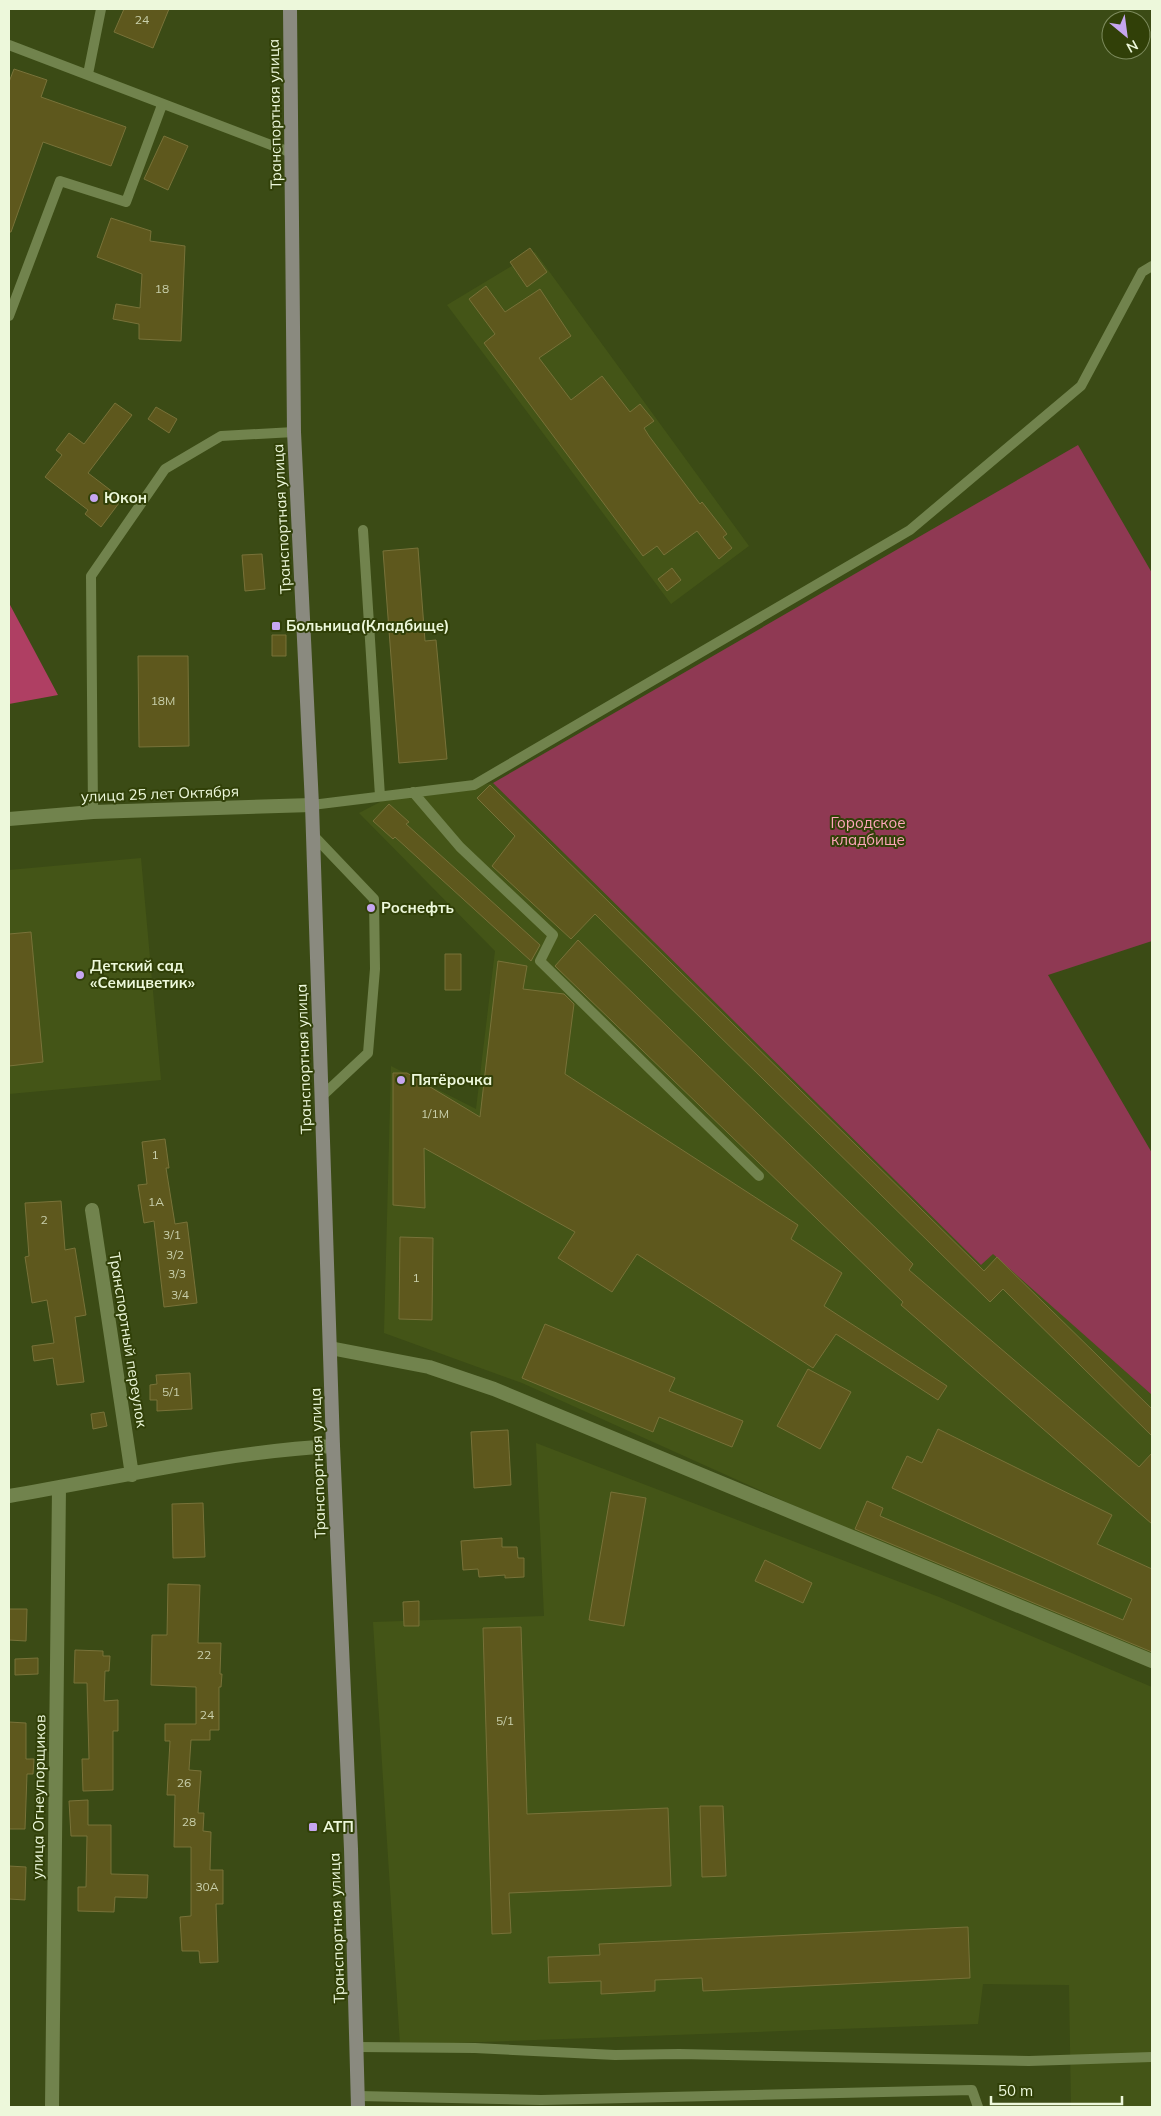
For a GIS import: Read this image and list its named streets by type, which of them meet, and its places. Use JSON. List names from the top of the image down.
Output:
{
  "streets": {
    "main road": ["Транспортная улица"],
    "street": ["улица 25 лет Октября", "Транспортный переулок", "улица Огнеупорщиков"]
  },
  "crossings": [
    ["Транспортная улица", "улица 25 лет Октября"]
  ],
  "parks": ["Городское кладбище"],
  "places": {
    "other": [
      "Юкон",
      "Роснефть",
      "Детский сад «Семицветик»",
      "Пятёрочка"
    ],
    "transit": ["Больница(Кладбище)", "АТП"]
  },
  "house_numbers": [
    "24",
    "18",
    "18М",
    "1/1М",
    "1",
    "1А",
    "2",
    "3/1",
    "3/2",
    "3/3",
    "1",
    "3/4",
    "5/1",
    "22",
    "24",
    "5/1",
    "26",
    "28",
    "30А"
  ],
  "scale_bar": "50 m",
  "north": "bottom right"
}
